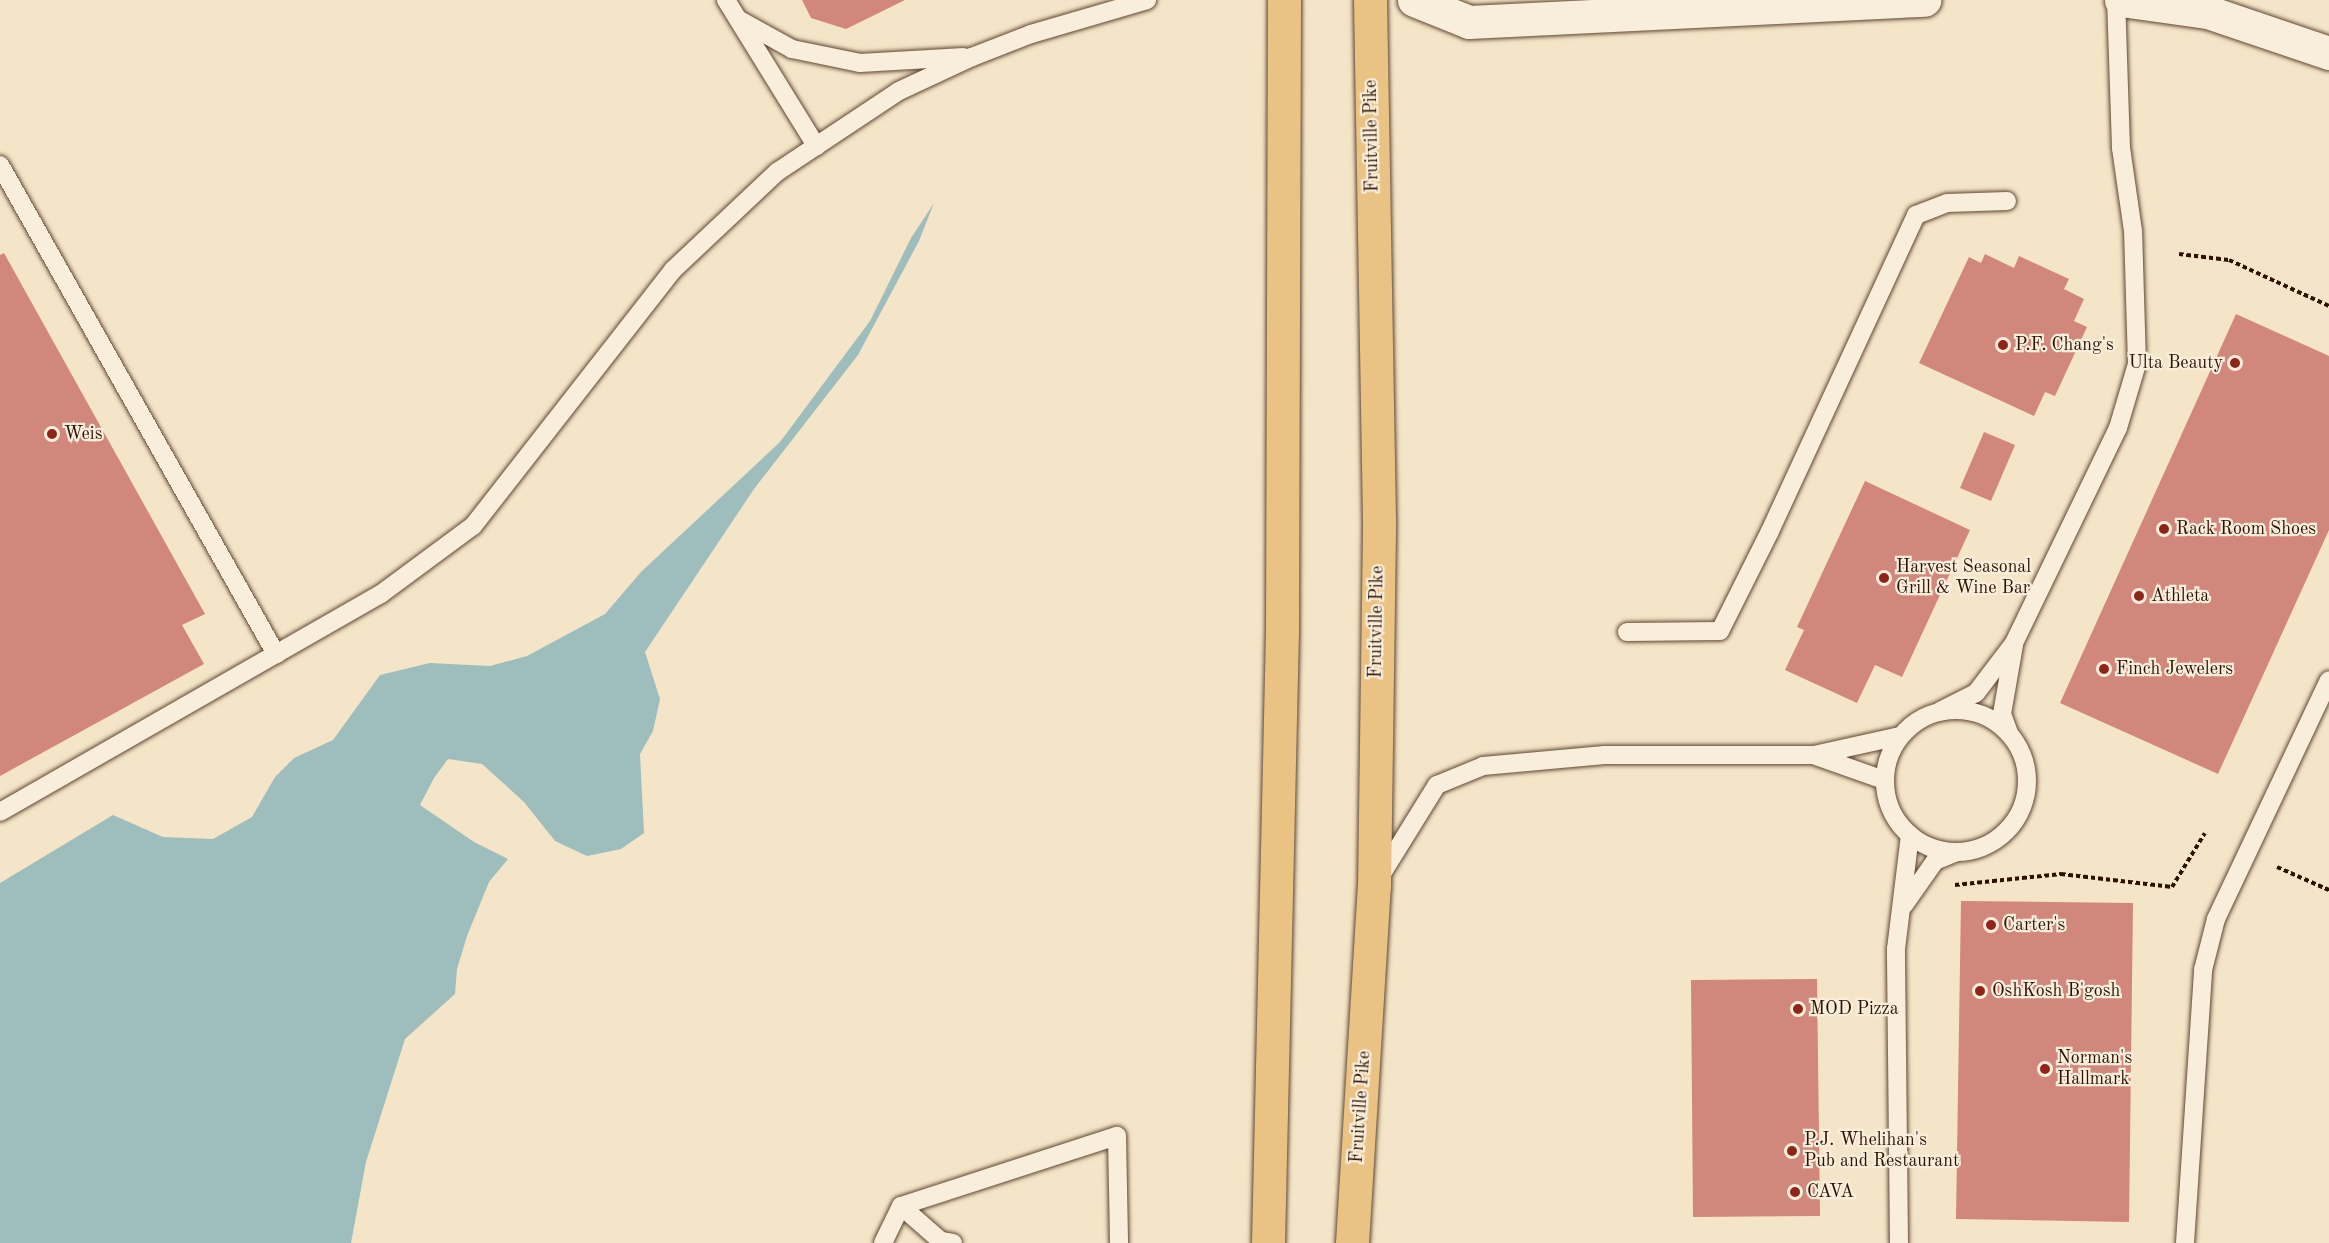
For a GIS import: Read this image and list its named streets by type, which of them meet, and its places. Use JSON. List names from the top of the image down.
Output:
{
  "streets": {
    "main road": ["Fruitville Pike"]
  },
  "places": [
    "P.F. Chang's",
    "Ulta Beauty",
    "Weis",
    "Rack Room Shoes",
    "Harvest Seasonal Grill & Wine Bar",
    "Athleta",
    "Finch Jewelers",
    "Carter's",
    "OshKosh B'gosh",
    "MOD Pizza",
    "Norman's Hallmark",
    "P.J. Whelihan's Pub and Restaurant",
    "CAVA"
  ]
}
